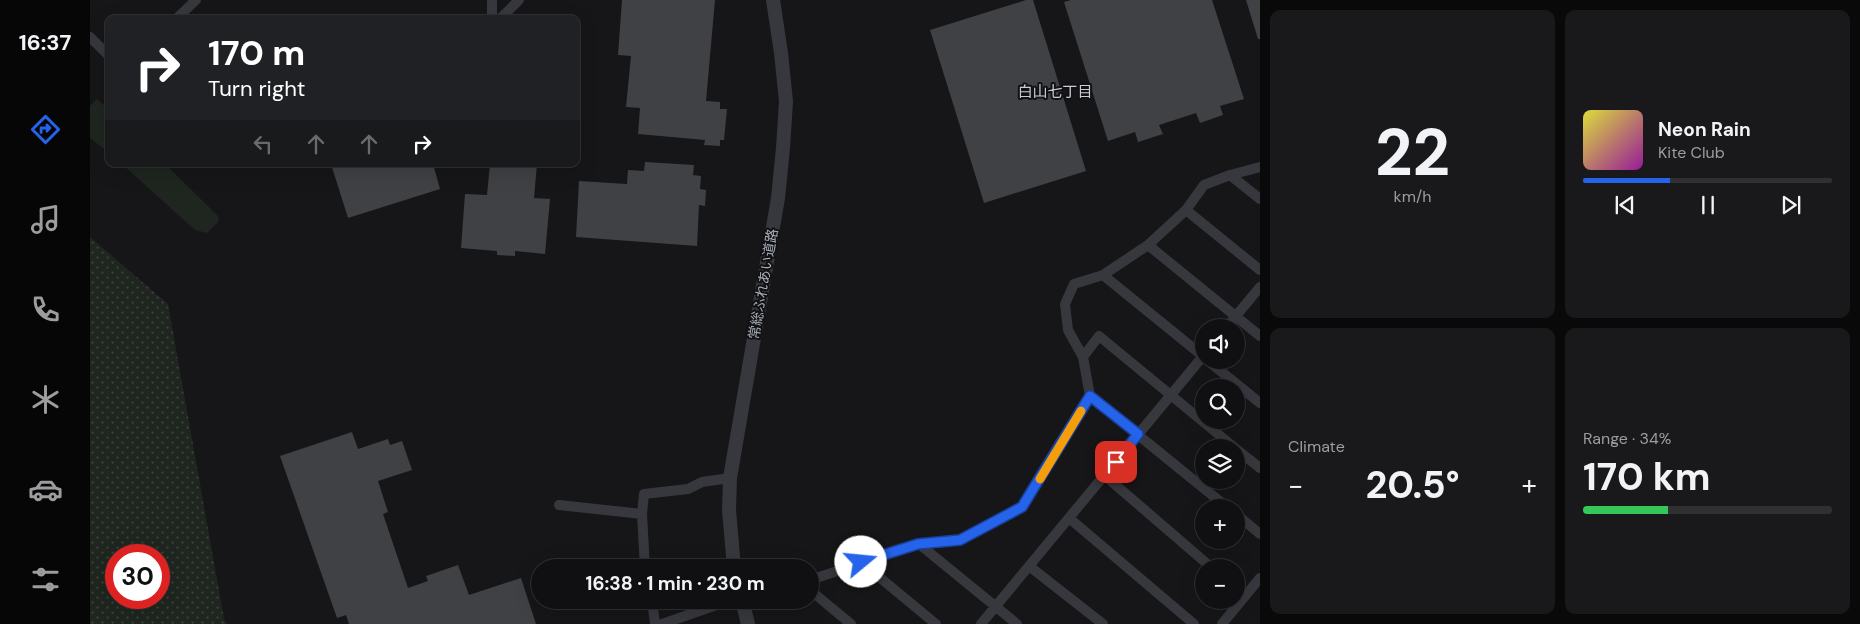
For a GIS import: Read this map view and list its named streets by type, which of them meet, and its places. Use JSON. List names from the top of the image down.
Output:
{
  "streets": {
    "street": ["常総ふれあい道路"]
  },
  "districts": ["白山七丁目"],
  "page": {
    "tabs": "16:37",
    "tile": [
      ["22", "km/h"],
      "Climate",
      ["Range · 34%", "170 km"]
    ],
    "turn": ["170 m", "Turn right"],
    "song": ["Neon Rain", "Kite Club"],
    "map_buttons": ["+", "−"],
    "heat": ["−", "20.5°", "+"],
    "limit": "30",
    "trip": "16:38 · 1 min · 230 m"
  }
}
